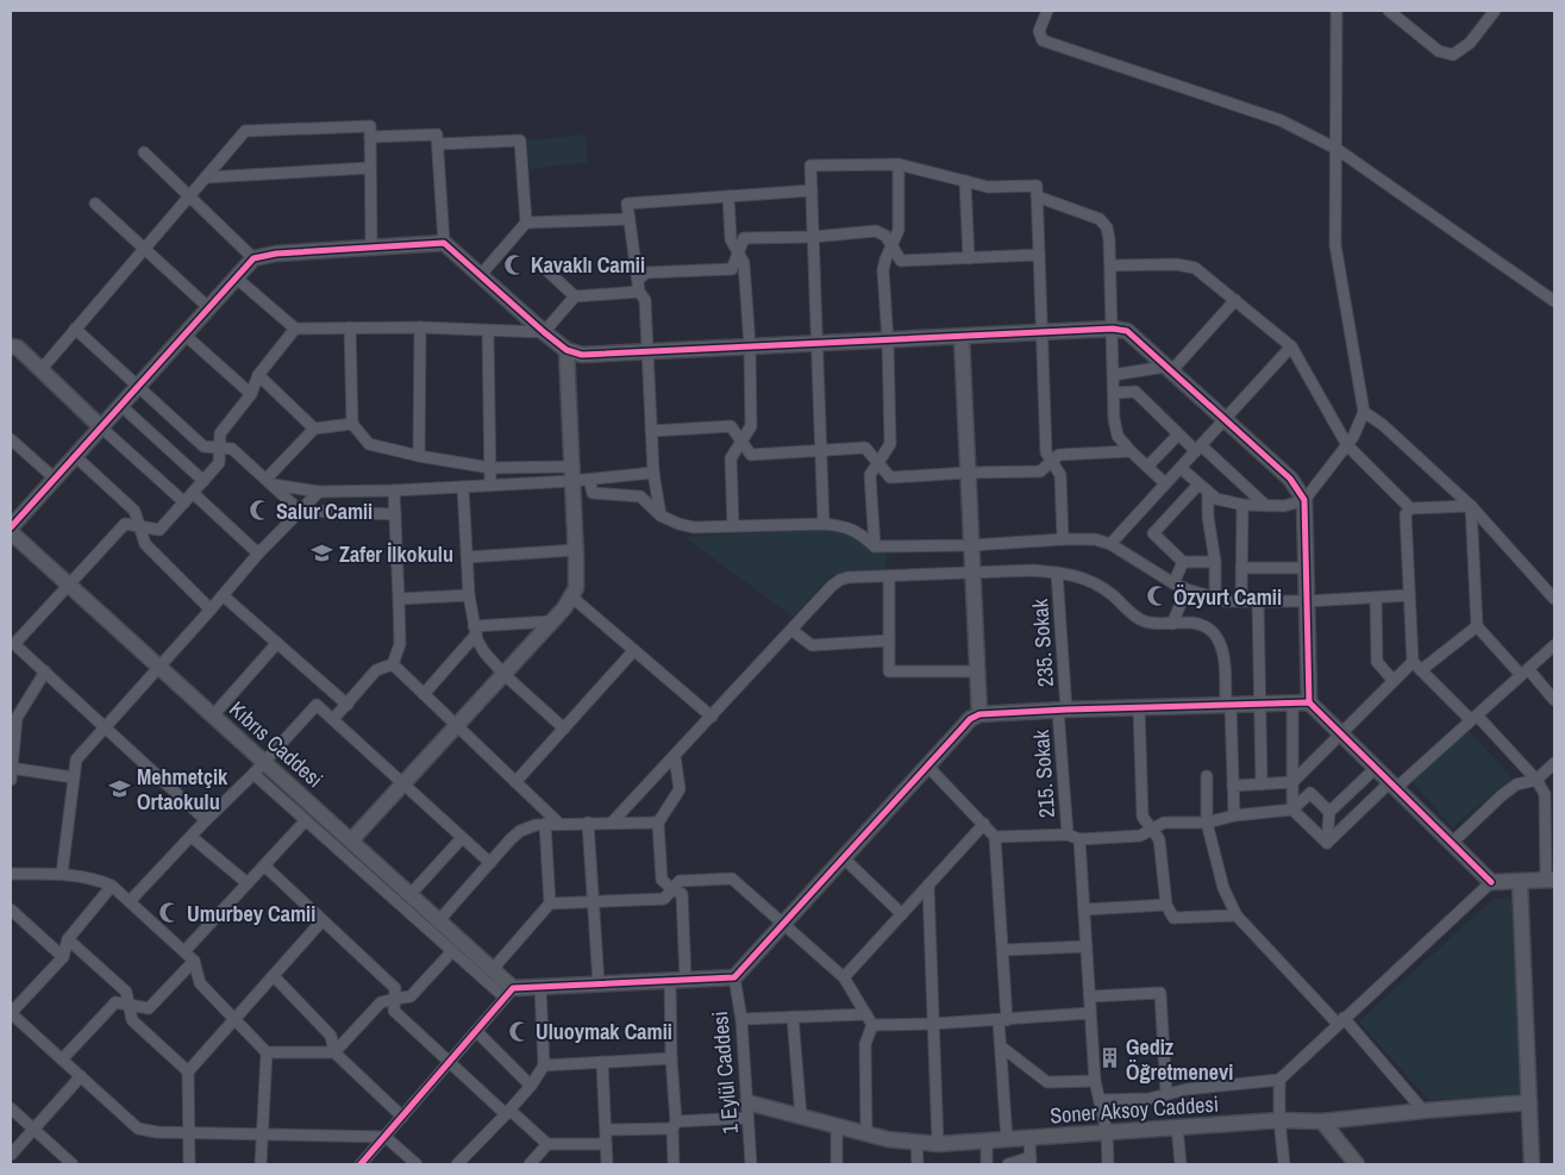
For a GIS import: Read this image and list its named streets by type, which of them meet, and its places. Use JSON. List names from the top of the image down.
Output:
{
  "streets": {
    "street": [
      "235. Sokak",
      "Kıbrıs Caddesi",
      "215. Sokak",
      "1 Eylül Caddesi",
      "Soner Aksoy Caddesi"
    ]
  },
  "crossings": [
    ["235. Sokak", "215. Sokak"],
    ["1 Eylül Caddesi", "Soner Aksoy Caddesi"]
  ],
  "places": {
    "mosque": [
      "Kavaklı Camii",
      "Salur Camii",
      "Özyurt Camii",
      "Umurbey Camii",
      "Uluoymak Camii"
    ],
    "school or university": ["Zafer İlkokulu", "Mehmetçik Ortaokulu"],
    "building": ["Gediz Öğretmenevi"]
  }
}
